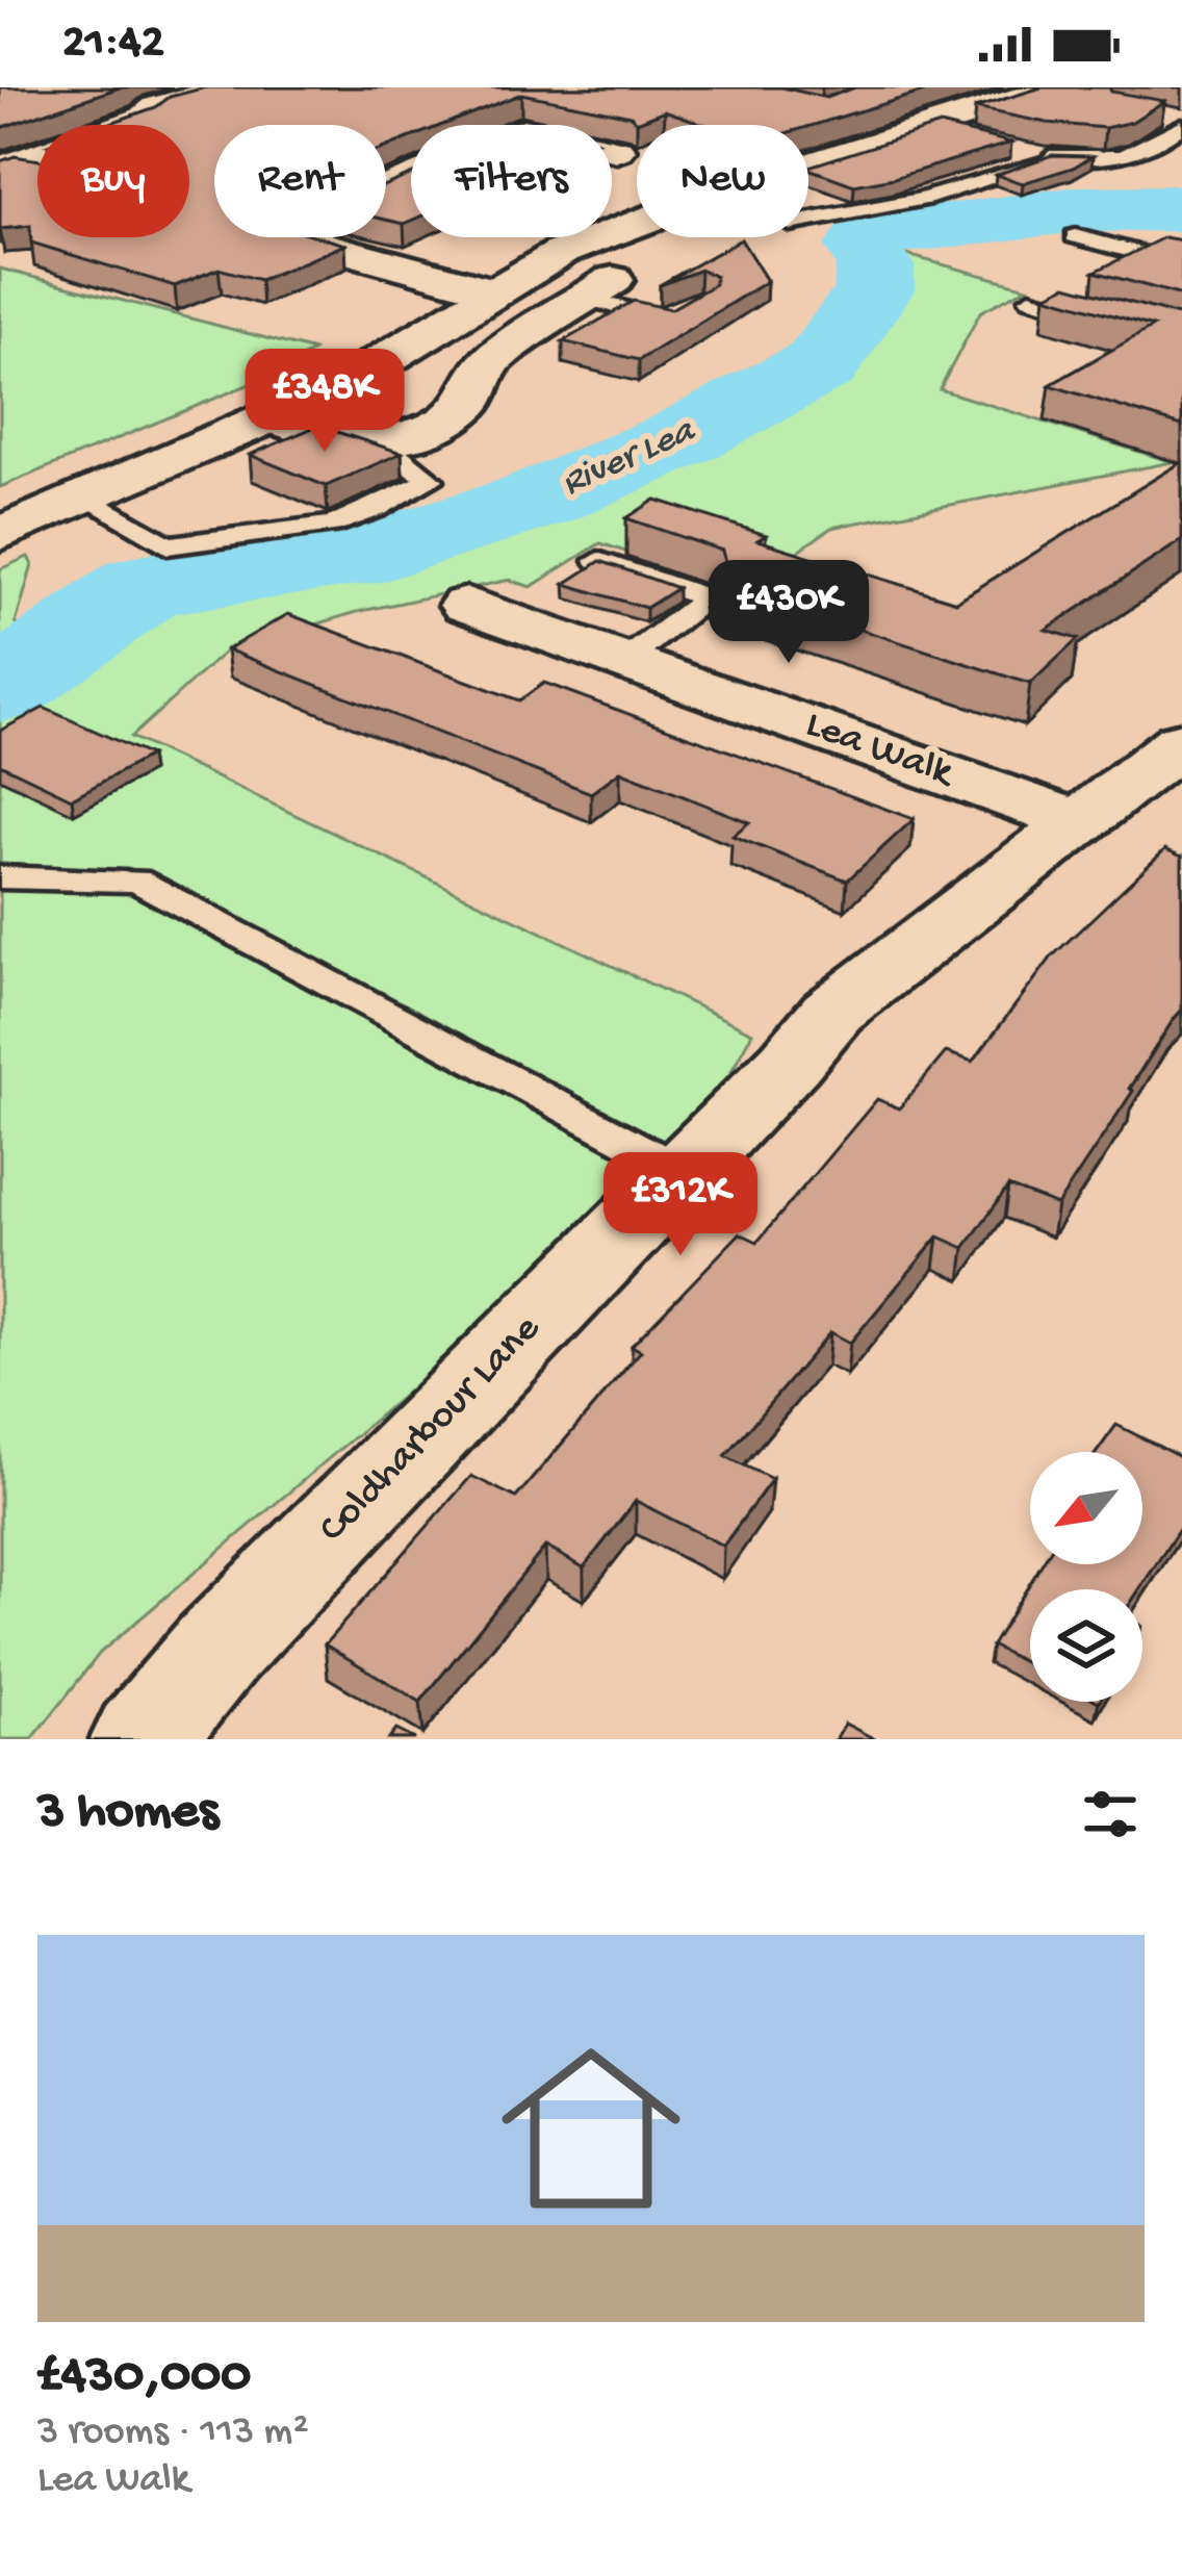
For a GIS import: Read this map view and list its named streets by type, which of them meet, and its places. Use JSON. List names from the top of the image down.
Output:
{
  "streets": {
    "street": ["Lea Walk", "Coldharbour Lane"]
  },
  "crossings": [
    ["Lea Walk", "Coldharbour Lane"]
  ],
  "water": ["River Lea"],
  "north": "bottom left",
  "page": {
    "status": "21:42",
    "chip": [
      "Buy",
      "Rent",
      "Filters",
      "New"
    ],
    "price": ["£348K", "£430K", "£312K"],
    "heading": "3 homes",
    "list": [
      {
        "name": "£430,000",
        "note": "3 rooms · 113 m² · Lea Walk"
      }
    ]
  }
}
